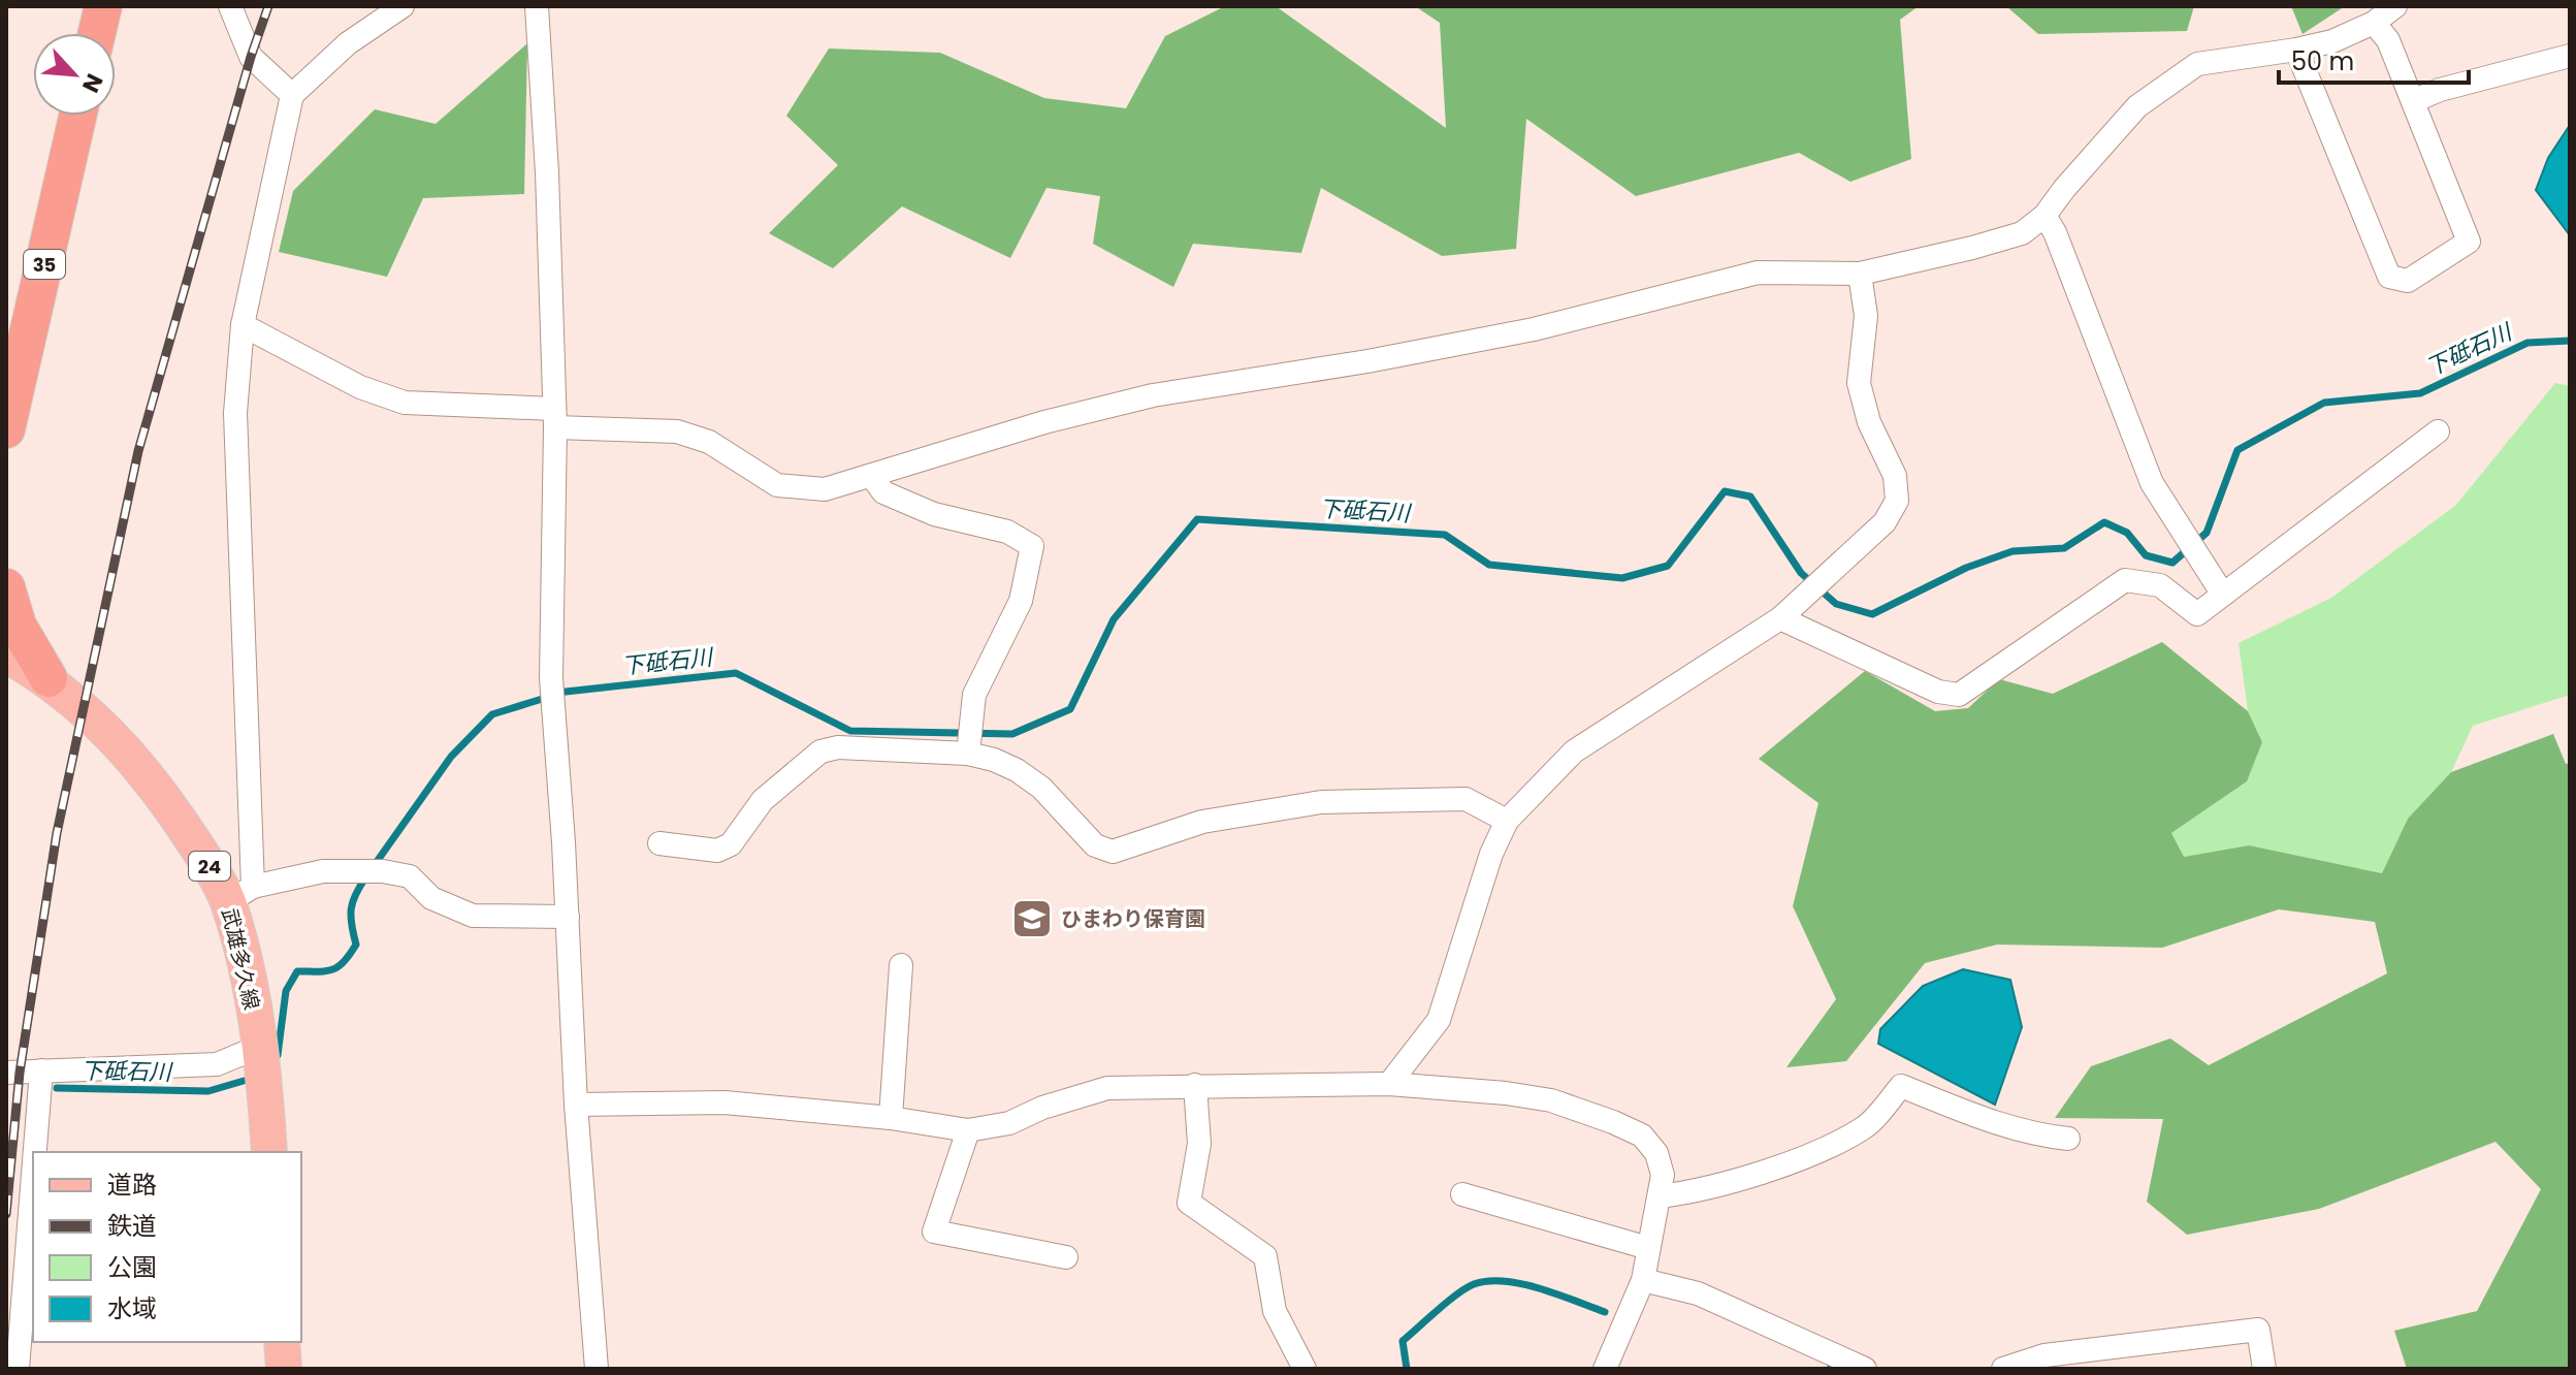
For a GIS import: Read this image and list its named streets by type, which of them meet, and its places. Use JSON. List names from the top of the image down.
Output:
{
  "streets": {
    "highway": ["35"],
    "main road": ["24", "武雄多久線"]
  },
  "water": ["下砥石川"],
  "places": {
    "school or university": ["ひまわり保育園"]
  },
  "legend": [
    "道路",
    "鉄道",
    "公園",
    "水域"
  ],
  "scale_bar": "50 m",
  "north": "bottom right"
}
